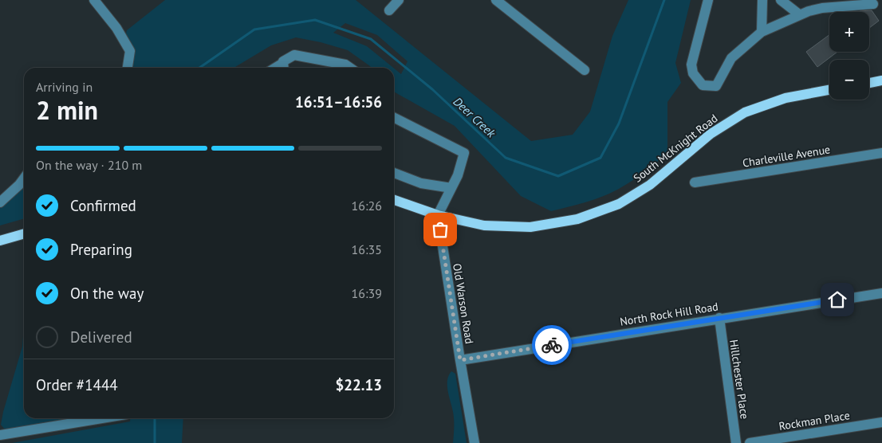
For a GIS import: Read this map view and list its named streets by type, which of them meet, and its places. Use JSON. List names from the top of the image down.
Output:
{
  "streets": {
    "main road": ["South McKnight Road"],
    "street": [
      "Charleville Avenue",
      "Old Warson Road",
      "North Rock Hill Road",
      "Hillchester Place",
      "Rockman Place"
    ]
  },
  "crossings": [
    ["South McKnight Road", "Old Warson Road"],
    ["Old Warson Road", "North Rock Hill Road"],
    ["North Rock Hill Road", "Hillchester Place"]
  ],
  "water": ["Deer Creek"],
  "page": {
    "map_buttons": ["+", "−"],
    "heading": ["2 min", "Arriving in", "16:51–16:56"],
    "panel": ["Order #1444", "$22.13"],
    "bar": "On the way · 210 m",
    "list": [
      ["Confirmed", "16:26"],
      ["Preparing", "16:35"],
      ["On the way", "16:39"],
      "Delivered"
    ]
  }
}
